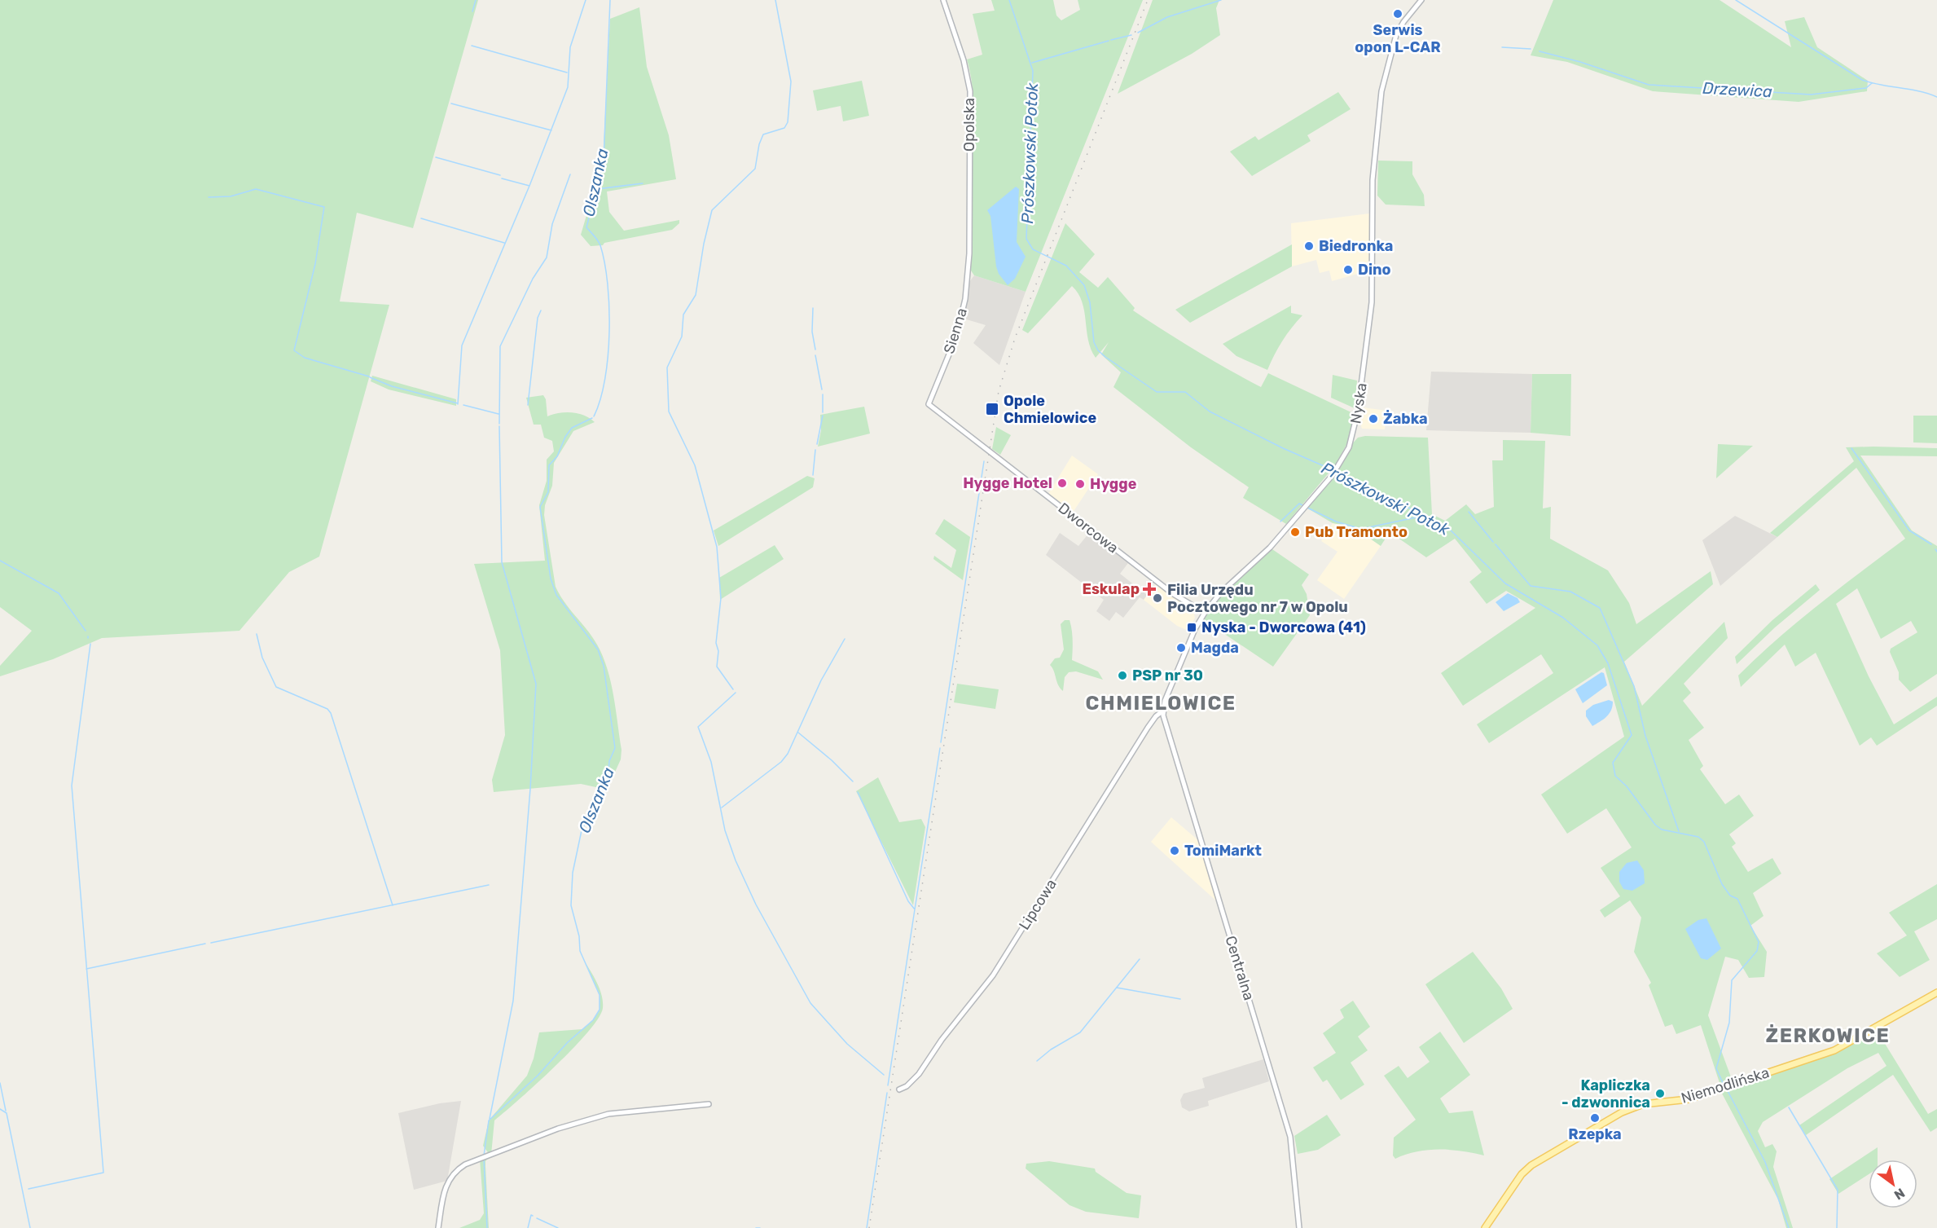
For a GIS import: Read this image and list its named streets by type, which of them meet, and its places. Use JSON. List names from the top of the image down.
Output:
{
  "streets": {
    "main road": ["Niemodlińska"],
    "street": [
      "Opolska",
      "Sienna",
      "Nyska",
      "Dworcowa",
      "Lipcowa",
      "Centralna"
    ]
  },
  "crossings": [
    ["Opolska", "Sienna"],
    ["Sienna", "Dworcowa"],
    ["Nyska", "Dworcowa"],
    ["Nyska", "Lipcowa"],
    ["Nyska", "Centralna"],
    ["Lipcowa", "Centralna"]
  ],
  "districts": ["CHMIELOWICE", "ŻERKOWICE"],
  "water": ["Drzewica", "Prószkowski Potok", "Olszanka"],
  "places": {
    "other": [
      "Serwis opon L-CAR",
      "Biedronka",
      "Dino",
      "Żabka",
      "Hygge Hotel",
      "Hygge",
      "Pub Tramonto",
      "Filia Urzędu Pocztowego nr 7 w Opolu",
      "Magda",
      "PSP nr 30",
      "TomiMarkt",
      "Kapliczka - dzwonnica",
      "Rzepka"
    ],
    "transit": ["Opole Chmielowice", "Nyska - Dworcowa (41)"],
    "health": ["Eskulap"]
  },
  "north": "bottom right"
}
